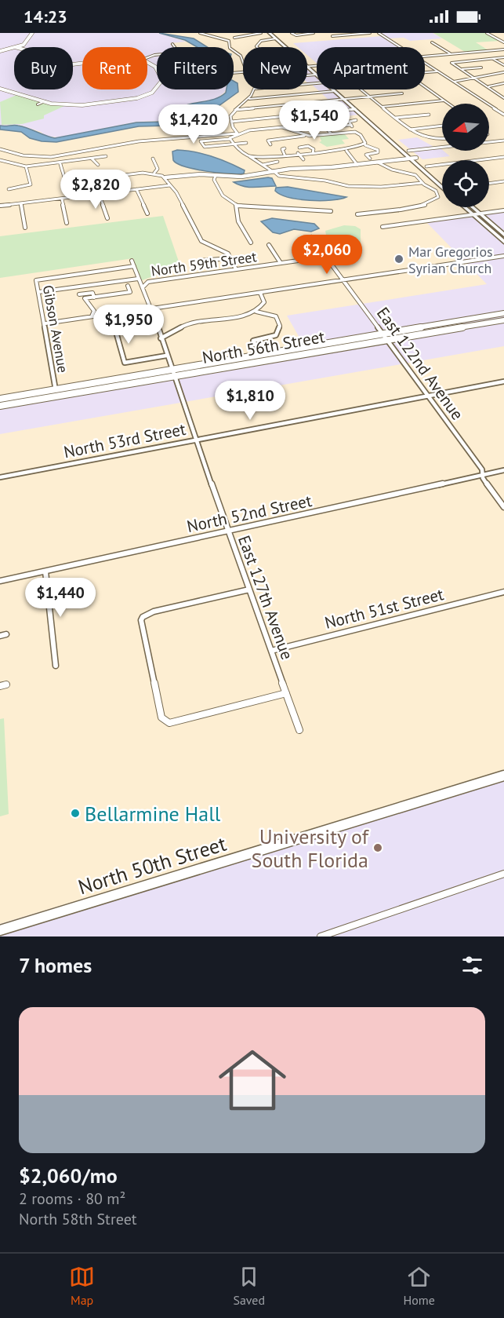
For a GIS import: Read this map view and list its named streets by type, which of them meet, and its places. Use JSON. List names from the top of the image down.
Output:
{
  "streets": {
    "street": [
      "North 59th Street",
      "Gibson Avenue",
      "North 56th Street",
      "East 122nd Avenue",
      "North 53rd Street",
      "North 52nd Street",
      "East 127th Avenue",
      "North 51st Street",
      "North 50th Street"
    ]
  },
  "crossings": [
    ["North 59th Street", "East 122nd Avenue"],
    ["North 59th Street", "East 127th Avenue"],
    ["Gibson Avenue", "North 56th Street"],
    ["Gibson Avenue", "East 127th Avenue"],
    ["North 56th Street", "East 122nd Avenue"],
    ["North 56th Street", "East 127th Avenue"],
    ["East 122nd Avenue", "North 53rd Street"],
    ["East 122nd Avenue", "North 52nd Street"],
    ["North 53rd Street", "East 127th Avenue"],
    ["North 52nd Street", "East 127th Avenue"],
    ["East 127th Avenue", "North 51st Street"]
  ],
  "places": ["Mar Gregorios Syrian Church", "Bellarmine Hall", "University of South Florida"],
  "north": "left",
  "page": {
    "status": "14:23",
    "chip": [
      "Buy",
      "Rent",
      "Filters",
      "New",
      "Apartment"
    ],
    "price": [
      "$1,540",
      "$1,420",
      "$2,820",
      "$2,060",
      "$1,950",
      "$1,810",
      "$1,440"
    ],
    "heading": "7 homes",
    "list": [
      {
        "name": "$2,060/mo",
        "note": "2 rooms · 80 m² · North 58th Street"
      }
    ],
    "tabs": ["Map", "Saved", "Home"]
  }
}
